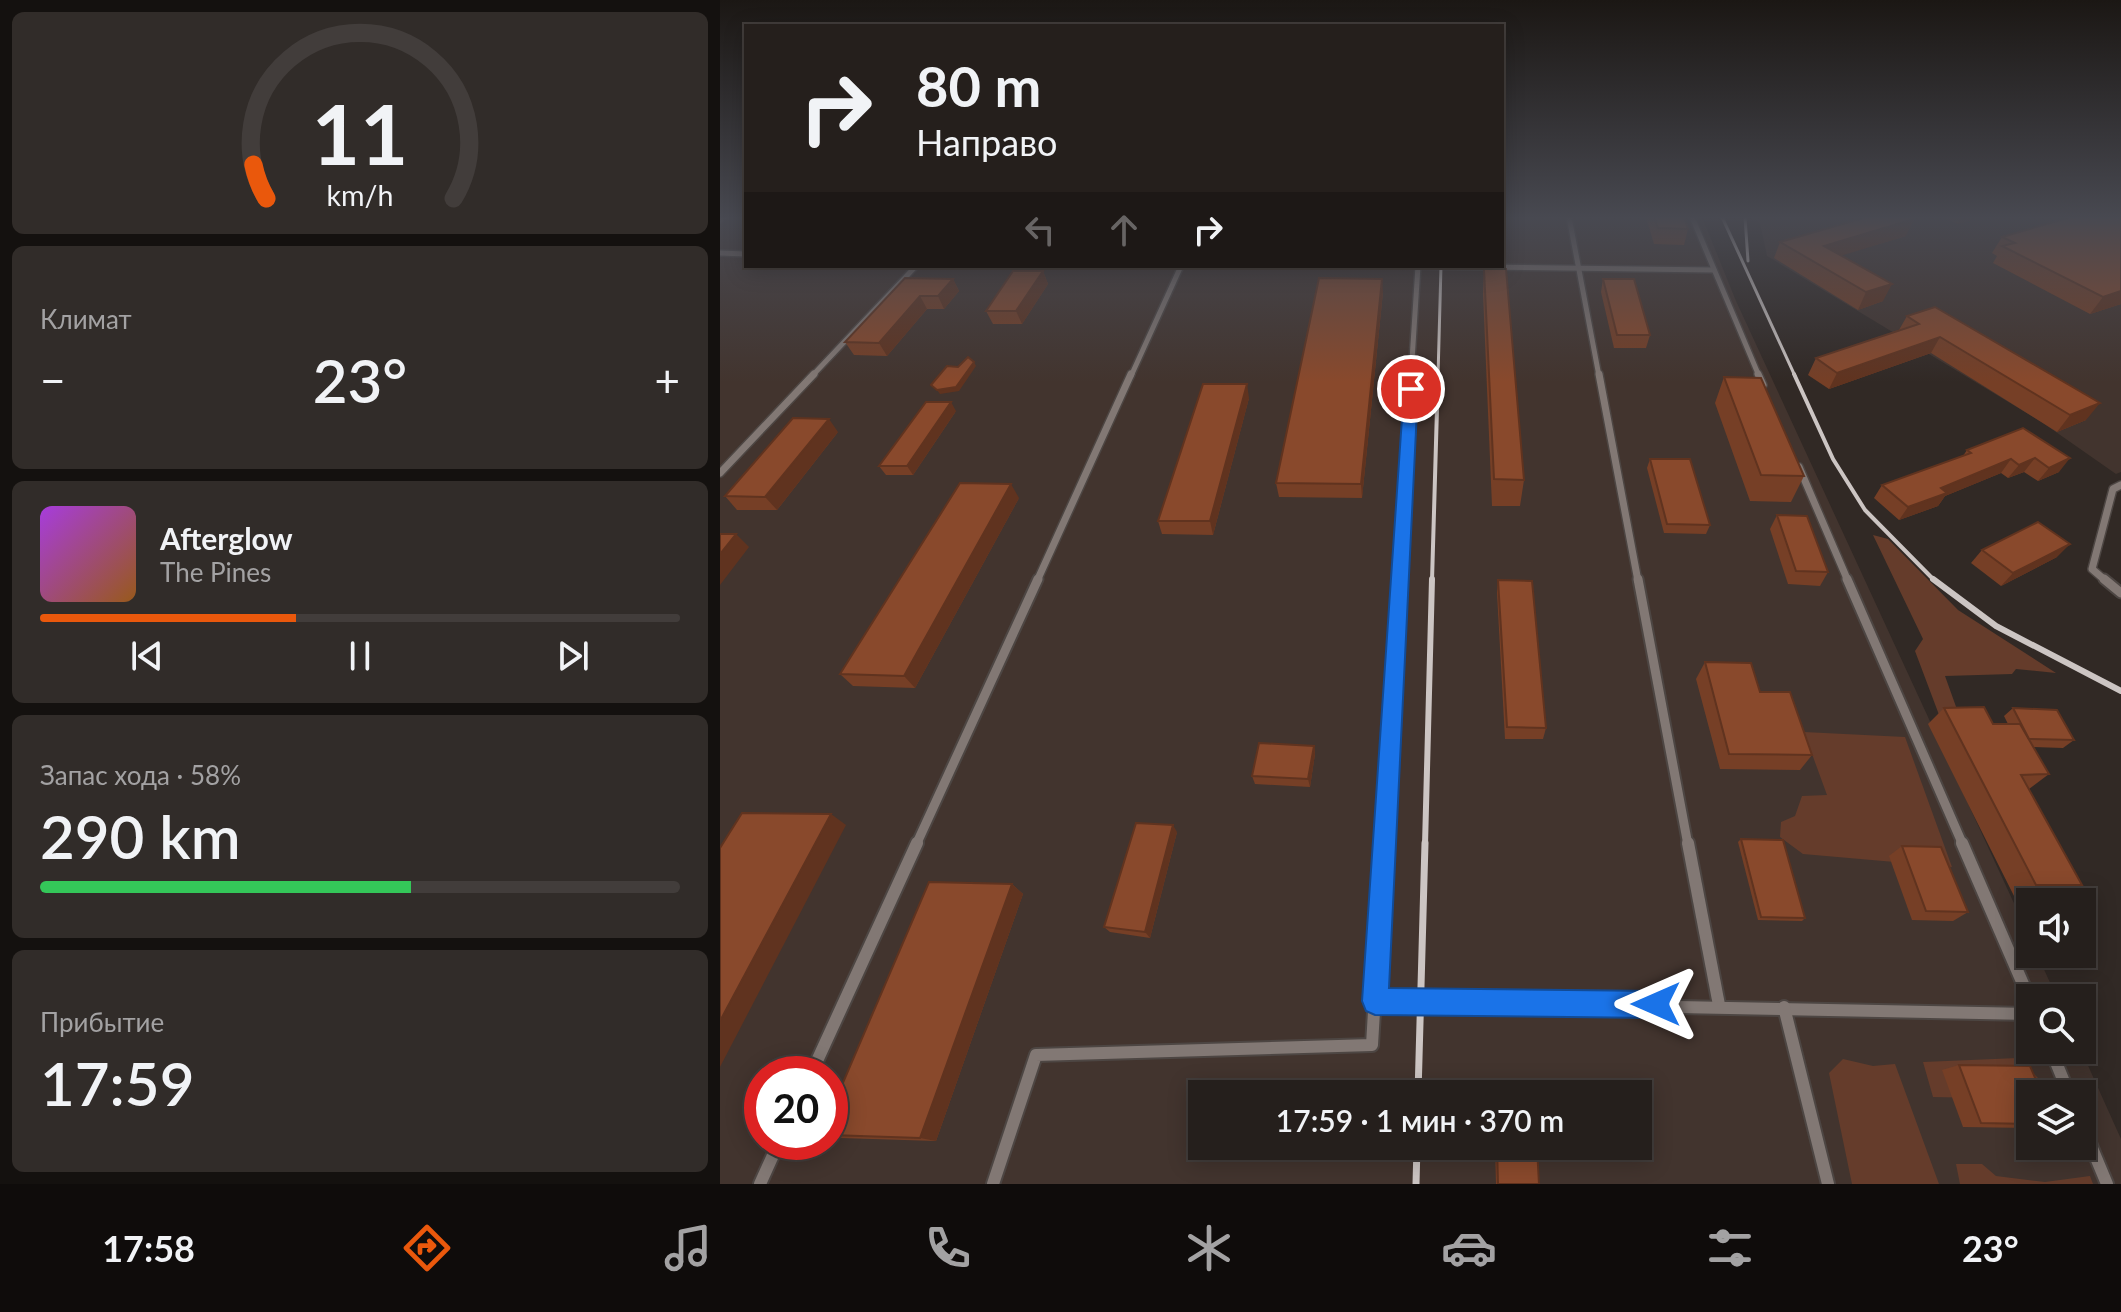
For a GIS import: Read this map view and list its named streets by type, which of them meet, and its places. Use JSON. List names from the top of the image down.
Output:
{
  "page": {
    "turn": ["80 m", "Направо"],
    "tile": [
      "Климат",
      ["Запас хода · 58%", "290 km"],
      ["Прибытие", "17:59"]
    ],
    "heat": ["−", "23°", "+"],
    "song": ["Afterglow", "The Pines"],
    "limit": "20",
    "trip": "17:59 · 1 мин · 370 m",
    "tabs": ["17:58", "23°"],
    "gauge": ["11", "km/h"]
  }
}
